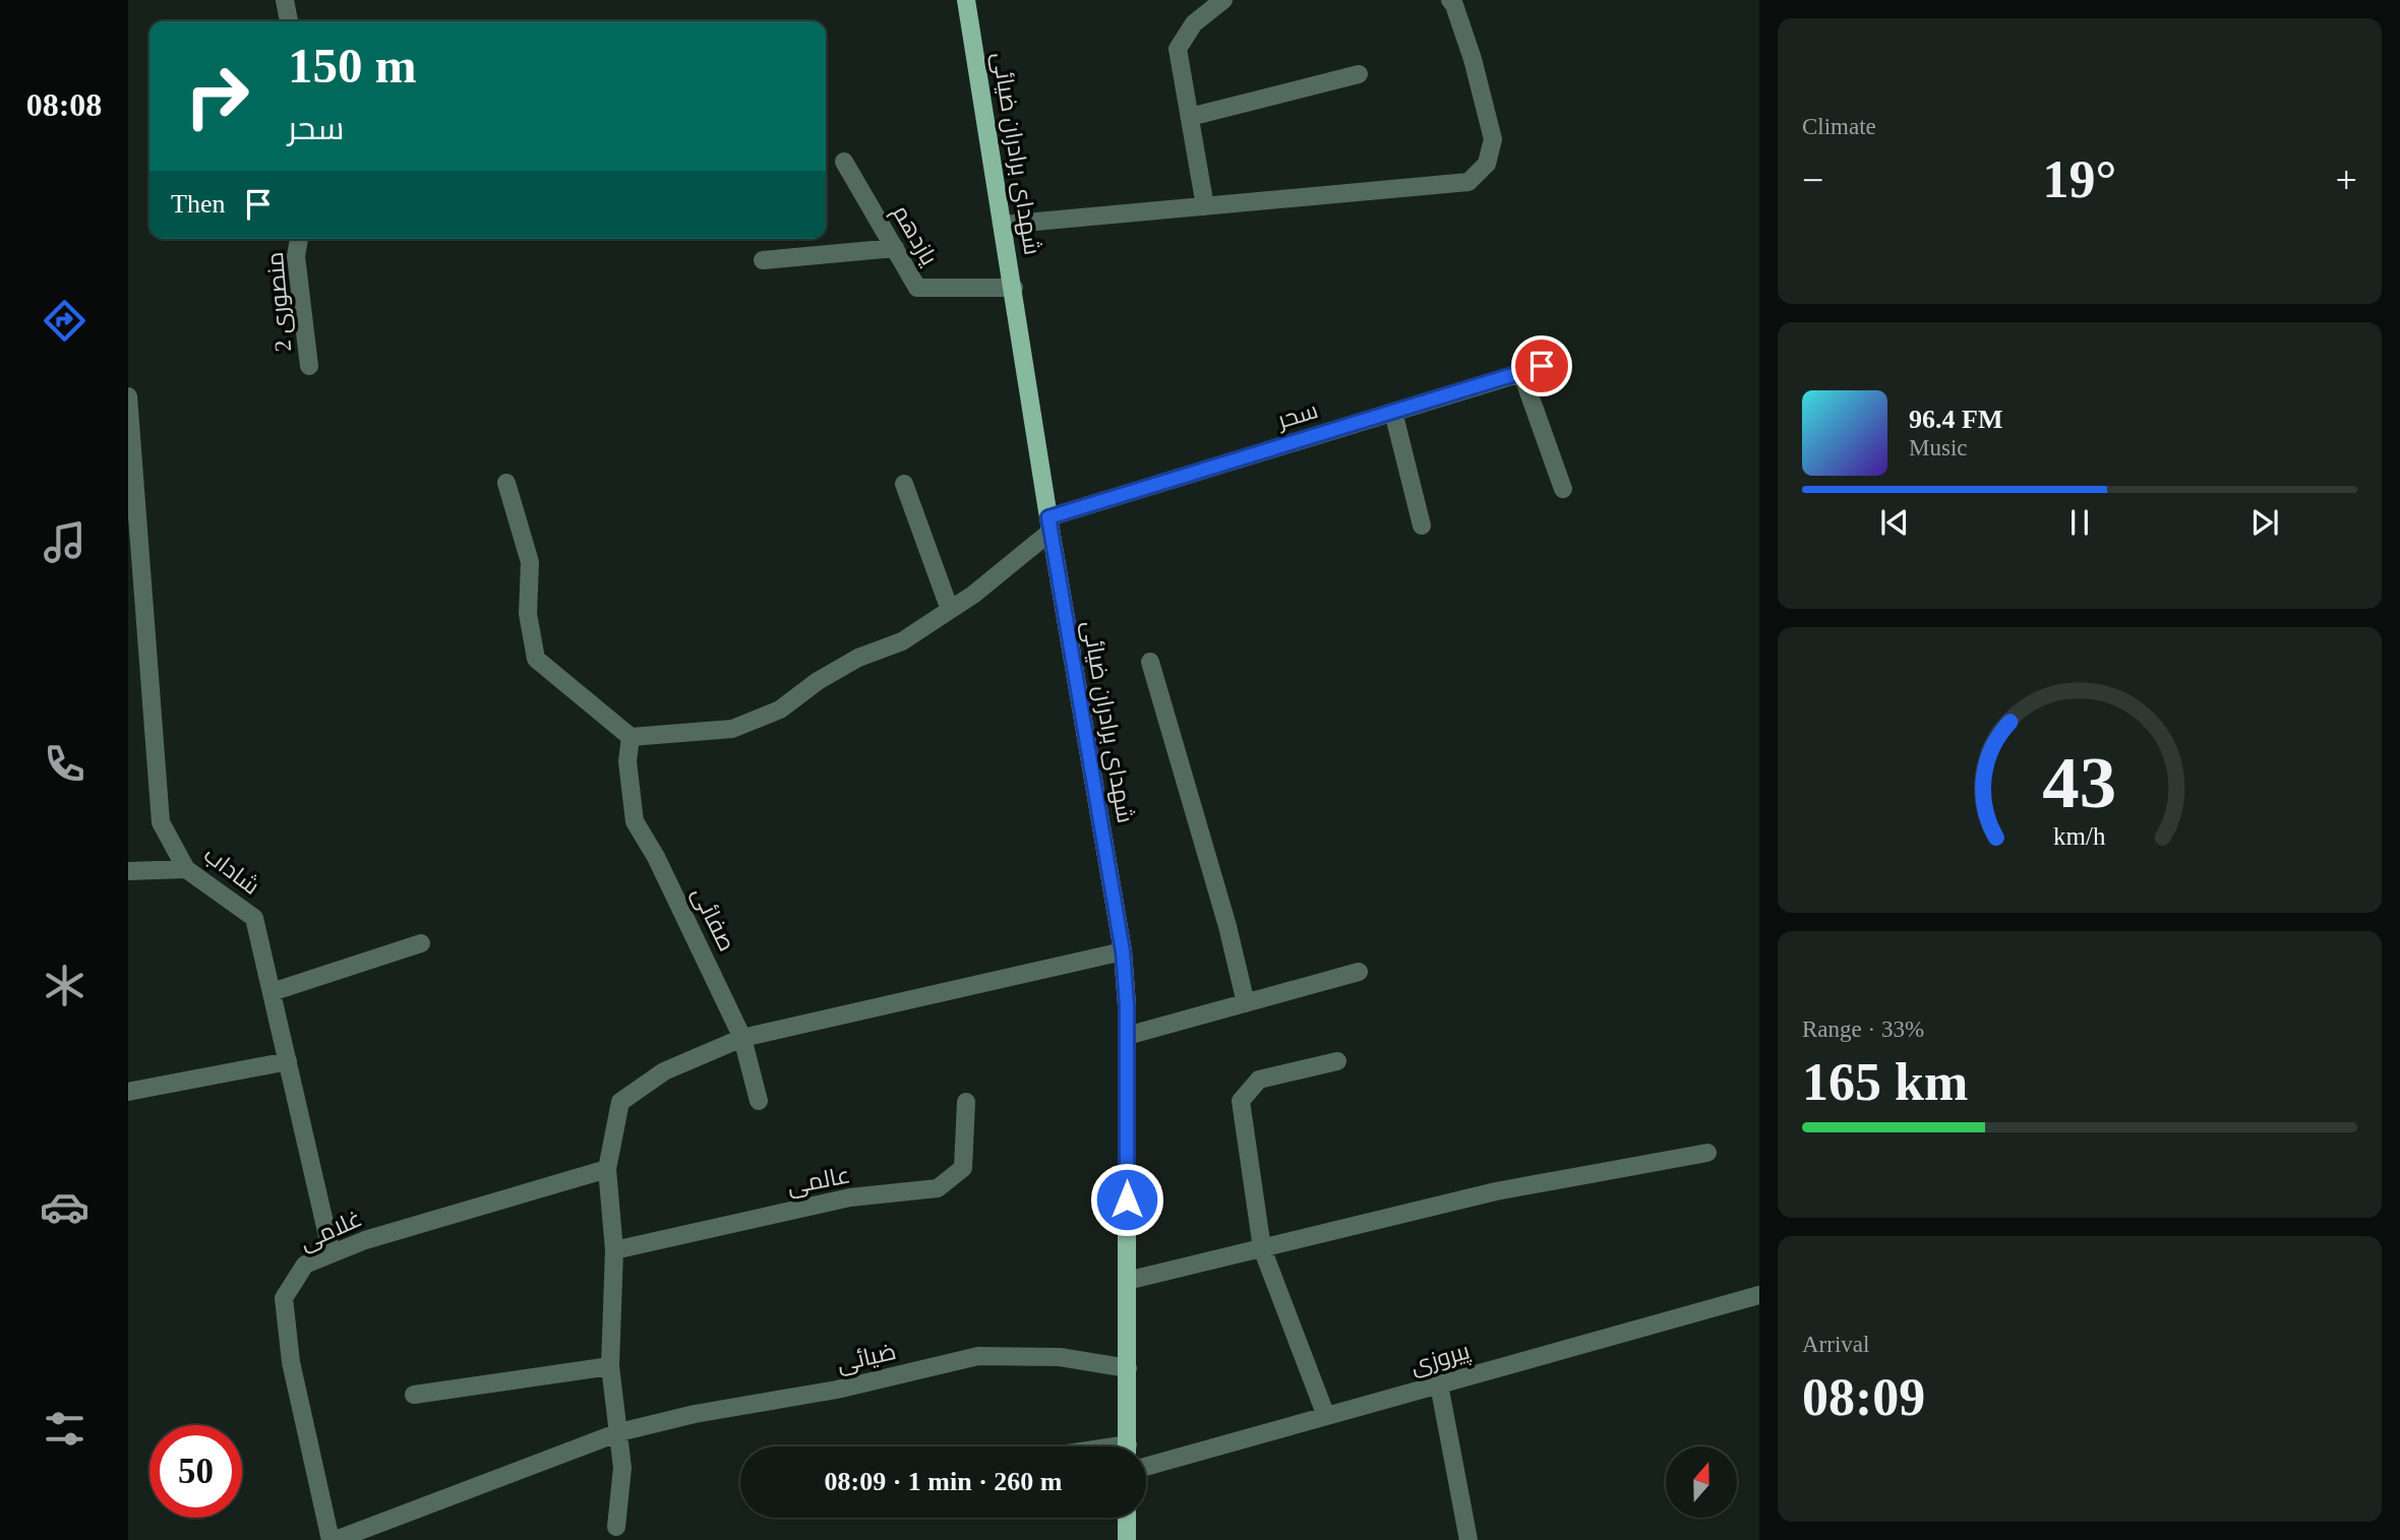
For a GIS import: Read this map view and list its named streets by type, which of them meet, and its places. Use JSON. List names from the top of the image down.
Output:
{
  "streets": {
    "main road": ["شهدای برادران ضیائی"],
    "street": [
      "یازدهم",
      "منصوری 2",
      "سحر",
      "شاداب",
      "صفائی",
      "عالمی",
      "غلامی",
      "ضیائی",
      "پیروزی"
    ]
  },
  "crossings": [
    ["شهدای برادران ضیائی", "یازدهم"],
    ["شهدای برادران ضیائی", "سحر"],
    ["شهدای برادران ضیائی", "ضیائی"],
    ["شاداب", "غلامی"],
    ["غلامی", "ضیائی"]
  ],
  "north": "top",
  "page": {
    "tabs": "08:08",
    "tile": [
      "Climate",
      ["Range · 33%", "165 km"],
      ["Arrival", "08:09"]
    ],
    "turn": ["150 m", "سحر"],
    "heat": ["−", "19°", "+"],
    "then": "Then",
    "song": ["96.4 FM", "Music"],
    "limit": "50",
    "trip": "08:09 · 1 min · 260 m",
    "gauge": ["43", "km/h"]
  }
}
